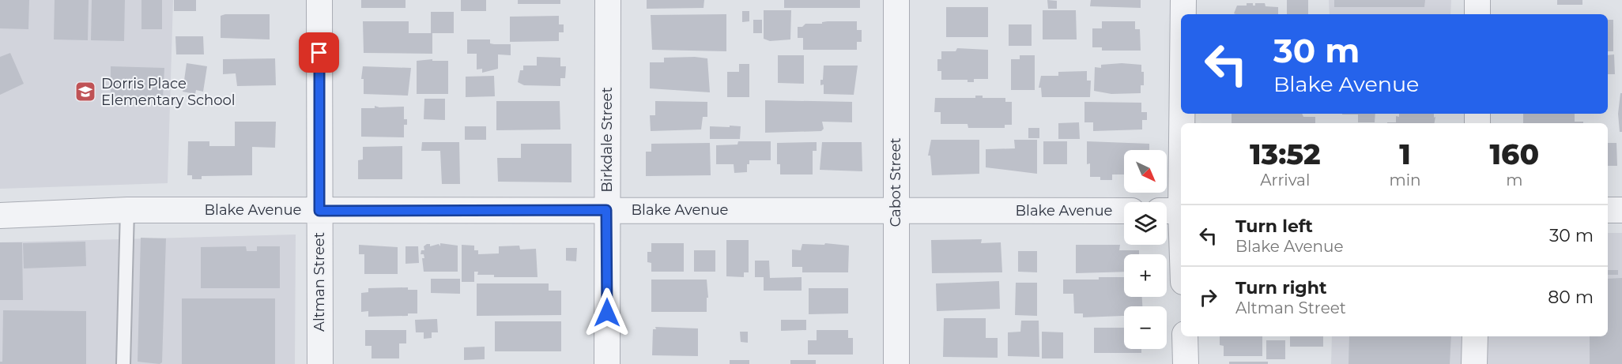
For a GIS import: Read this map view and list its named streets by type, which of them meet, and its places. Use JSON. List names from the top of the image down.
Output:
{
  "streets": {
    "street": [
      "Birkdale Street",
      "Cabot Street",
      "Blake Avenue",
      "Altman Street"
    ]
  },
  "crossings": [
    ["Birkdale Street", "Blake Avenue"],
    ["Cabot Street", "Blake Avenue"],
    ["Blake Avenue", "Altman Street"]
  ],
  "places": {
    "school or university": ["Dorris Place Elementary School"]
  },
  "north": "bottom right",
  "page": {
    "turn": ["30 m", "Blake Avenue"],
    "eta": [
      "13:52",
      "Arrival",
      "1",
      "min",
      "160",
      "m"
    ],
    "map_buttons": ["+", "−"],
    "list": [
      {
        "name": "Turn left",
        "note": "Blake Avenue",
        "value": "30 m"
      },
      {
        "name": "Turn right",
        "note": "Altman Street",
        "value": "80 m"
      }
    ]
  }
}
